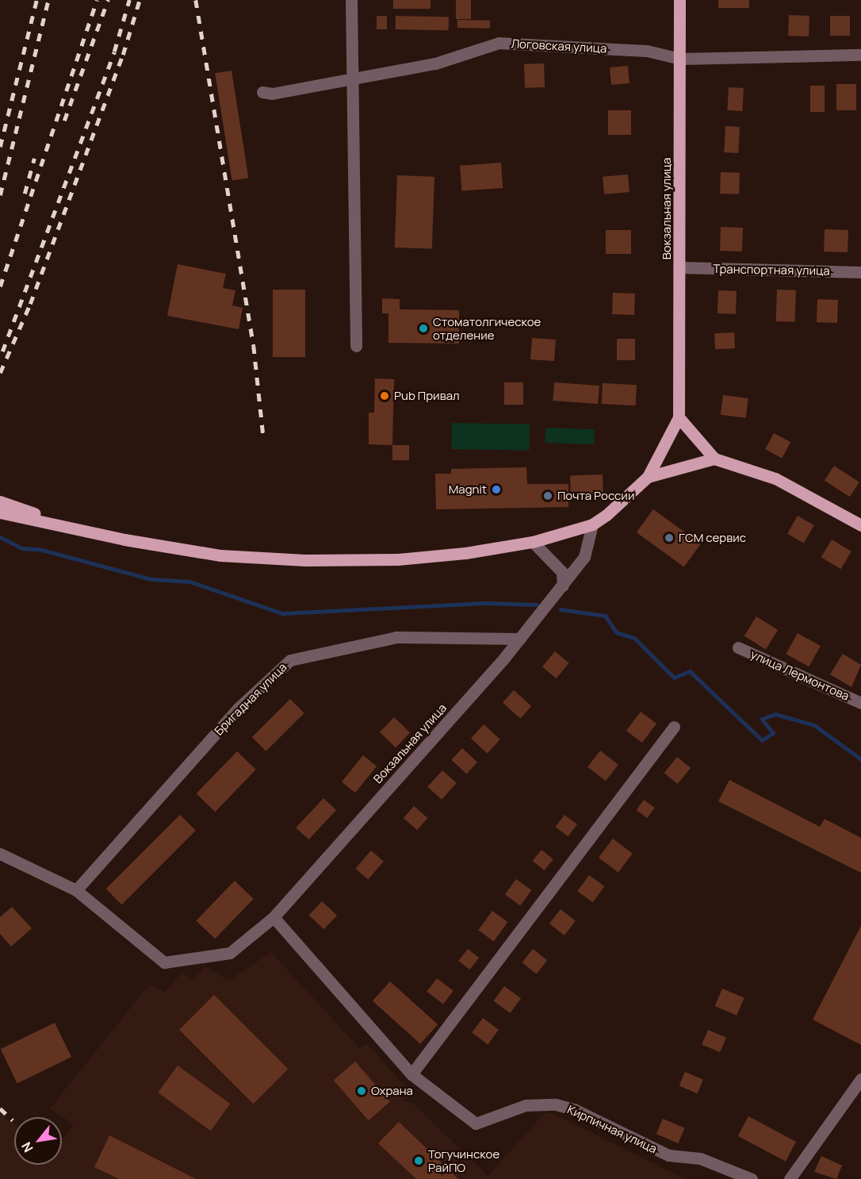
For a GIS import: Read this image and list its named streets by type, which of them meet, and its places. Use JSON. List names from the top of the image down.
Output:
{
  "streets": {
    "main road": ["Вокзальная улица"],
    "street": [
      "Логовская улица",
      "Транспортная улица",
      "улица Лермонтова",
      "Бригадная улица",
      "Кирпичная улица"
    ]
  },
  "crossings": [
    ["Логовская улица", "Вокзальная улица"],
    ["Вокзальная улица", "Транспортная улица"],
    ["Вокзальная улица", "Бригадная улица"],
    ["Вокзальная улица", "Кирпичная улица"]
  ],
  "places": [
    "Стоматолгическое отделение",
    "Pub Привал",
    "Magnit",
    "Почта России",
    "ГСМ сервис",
    "Охрана",
    "Тогучинское РайПО"
  ],
  "north": "bottom left"
}
